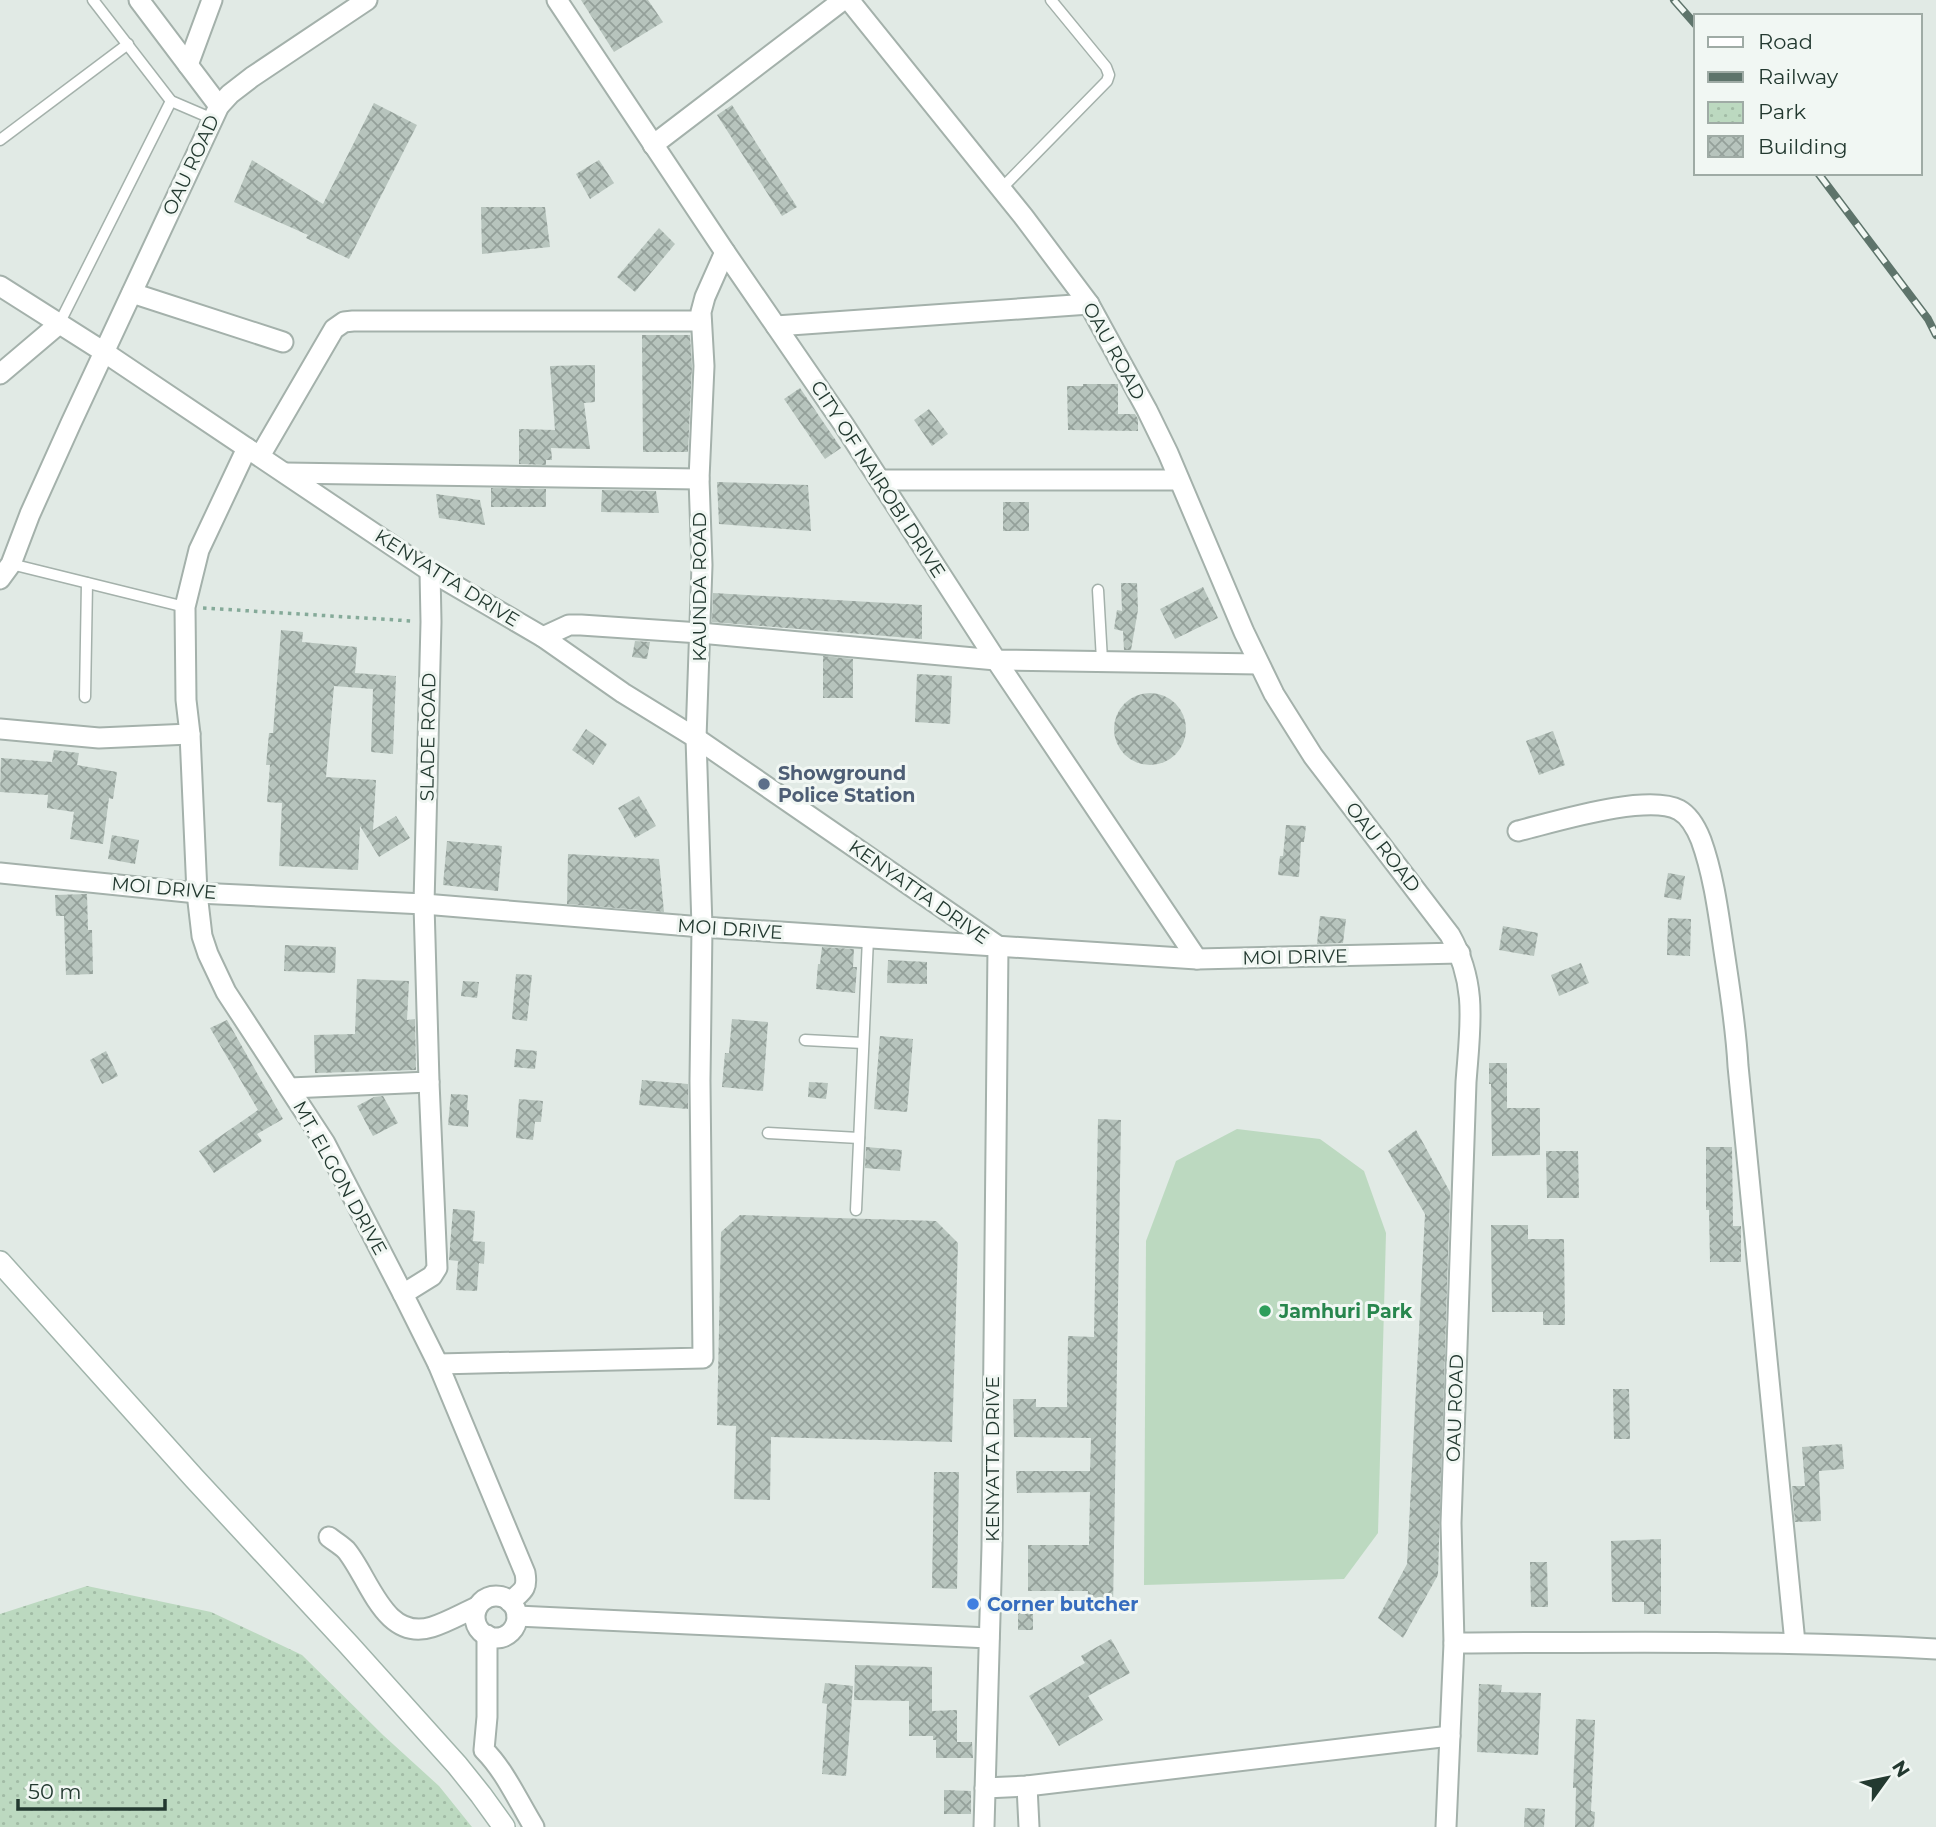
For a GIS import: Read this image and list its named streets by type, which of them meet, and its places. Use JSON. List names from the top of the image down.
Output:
{
  "streets": {
    "street": [
      "OAU ROAD",
      "CITY OF NAIROBI DRIVE",
      "KENYATTA DRIVE",
      "KAUNDA ROAD",
      "SLADE ROAD",
      "MOI DRIVE",
      "MT. ELGON DRIVE"
    ]
  },
  "crossings": [
    ["OAU ROAD", "KENYATTA DRIVE"],
    ["OAU ROAD", "MOI DRIVE"],
    ["CITY OF NAIROBI DRIVE", "KAUNDA ROAD"],
    ["CITY OF NAIROBI DRIVE", "MOI DRIVE"],
    ["KENYATTA DRIVE", "KAUNDA ROAD"],
    ["KENYATTA DRIVE", "SLADE ROAD"],
    ["KENYATTA DRIVE", "MOI DRIVE"],
    ["KENYATTA DRIVE", "MT. ELGON DRIVE"],
    ["KAUNDA ROAD", "MOI DRIVE"],
    ["KAUNDA ROAD", "MT. ELGON DRIVE"],
    ["SLADE ROAD", "MOI DRIVE"],
    ["SLADE ROAD", "MT. ELGON DRIVE"],
    ["MOI DRIVE", "MT. ELGON DRIVE"]
  ],
  "places": ["Showground Police Station", "Jamhuri Park", "Corner butcher"],
  "legend": [
    "Road",
    "Railway",
    "Park",
    "Building"
  ],
  "scale_bar": "50 m",
  "north": "top right"
}
